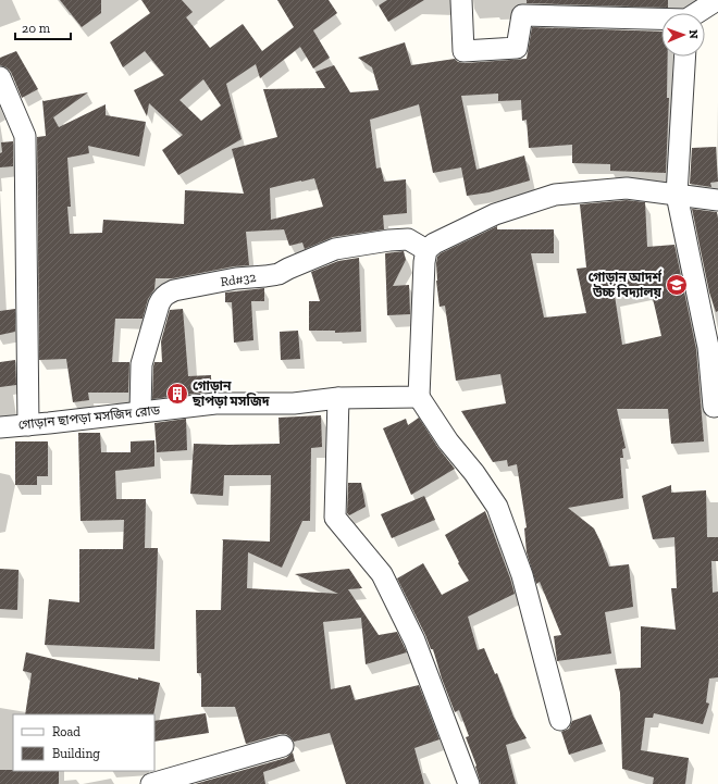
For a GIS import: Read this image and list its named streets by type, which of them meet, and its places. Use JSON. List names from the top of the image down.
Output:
{
  "streets": {
    "street": ["Rd#32", "গোড়ান ছাপড়া মসজিদ রোড"]
  },
  "crossings": [
    ["Rd#32", "গোড়ান ছাপড়া মসজিদ রোড"]
  ],
  "places": {
    "school or university": ["গোড়ান আদর্শ উচ্চ বিদ্যালয়"],
    "building": ["গোড়ান ছাপড়া মসজিদ"]
  },
  "legend": ["Road", "Building"],
  "scale_bar": "20 m",
  "north": "right"
}
